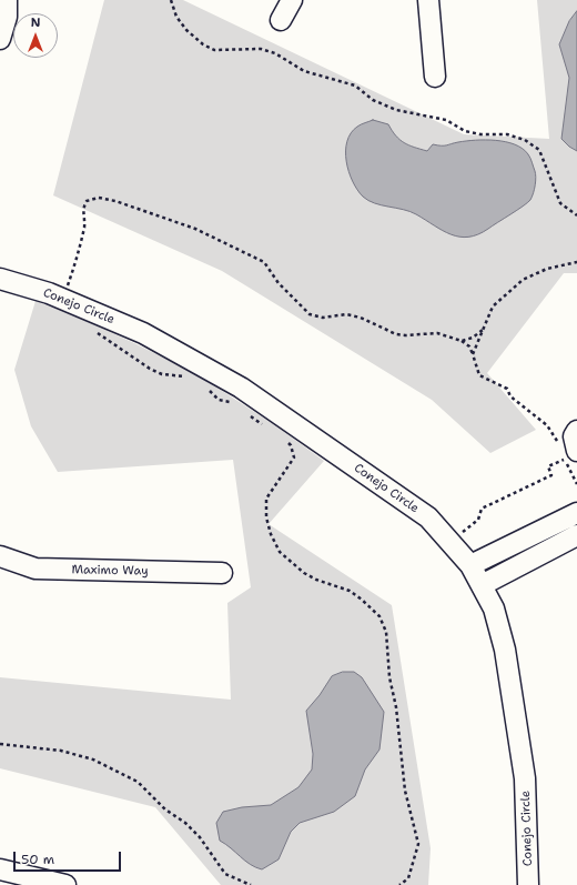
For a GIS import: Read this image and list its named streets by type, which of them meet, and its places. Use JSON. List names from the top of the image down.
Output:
{
  "streets": {
    "street": ["Conejo Circle", "Maximo Way"]
  },
  "scale_bar": "50 m",
  "north": "top"
}
